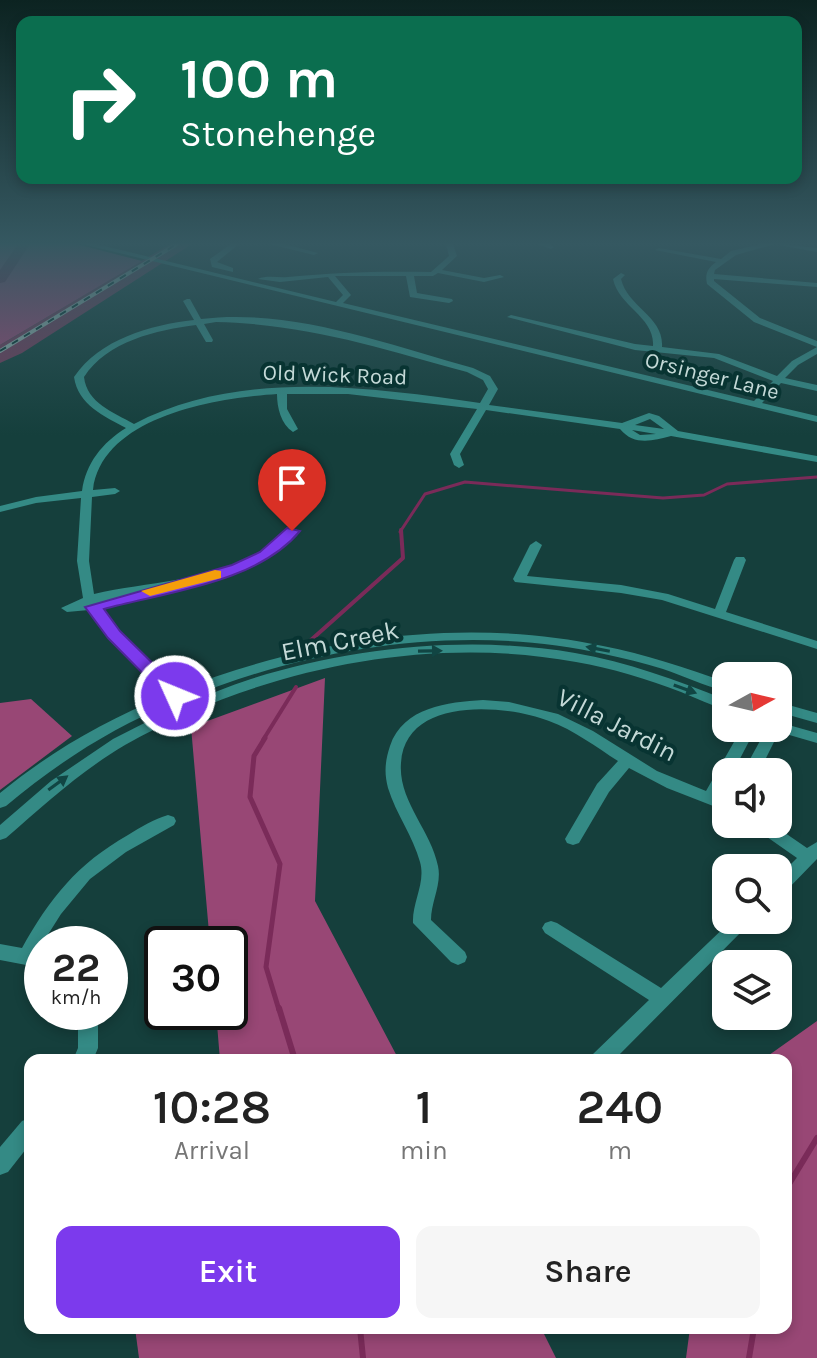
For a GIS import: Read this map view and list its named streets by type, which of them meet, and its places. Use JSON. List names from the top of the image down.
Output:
{
  "streets": {
    "street": [
      "Old Wick Road",
      "Orsinger Lane",
      "Elm Creek",
      "Villa Jardin"
    ]
  },
  "crossings": [
    ["Old Wick Road", "Elm Creek"]
  ],
  "north": "right",
  "page": {
    "turn": ["100 m", "Stonehenge"],
    "speed": "22 km/h",
    "limit": "30",
    "eta": [
      "10:28",
      "Arrival",
      "1",
      "min",
      "240",
      "m"
    ],
    "buttons": ["Exit", "Share"]
  }
}
